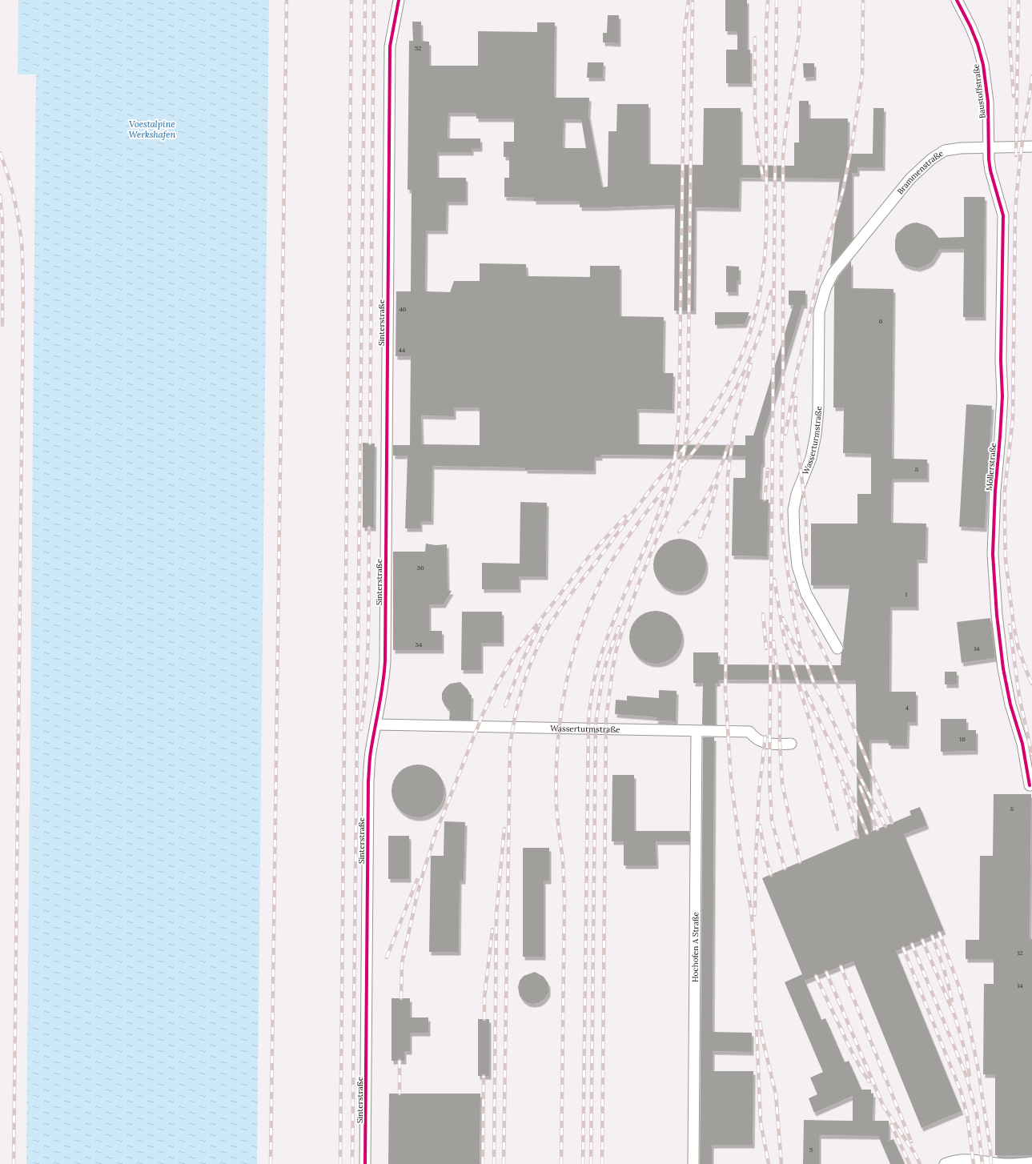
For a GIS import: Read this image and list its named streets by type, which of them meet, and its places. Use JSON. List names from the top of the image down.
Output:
{
  "streets": {
    "street": [
      "Baustoffstraße",
      "Brammenstraße",
      "Sinterstraße",
      "Wasserturmstraße",
      "Möllerstraße",
      "Hochofen A Straße"
    ]
  },
  "crossings": [
    ["Baustoffstraße", "Brammenstraße"],
    ["Baustoffstraße", "Möllerstraße"],
    ["Brammenstraße", "Wasserturmstraße"],
    ["Brammenstraße", "Möllerstraße"],
    ["Sinterstraße", "Wasserturmstraße"],
    ["Wasserturmstraße", "Hochofen A Straße"]
  ],
  "water": ["Voestalpine Werkshafen"],
  "house_numbers": [
    "52",
    "46",
    "6",
    "44",
    "8",
    "36",
    "1",
    "34",
    "14",
    "4",
    "16",
    "8",
    "12",
    "14",
    "5"
  ]
}
